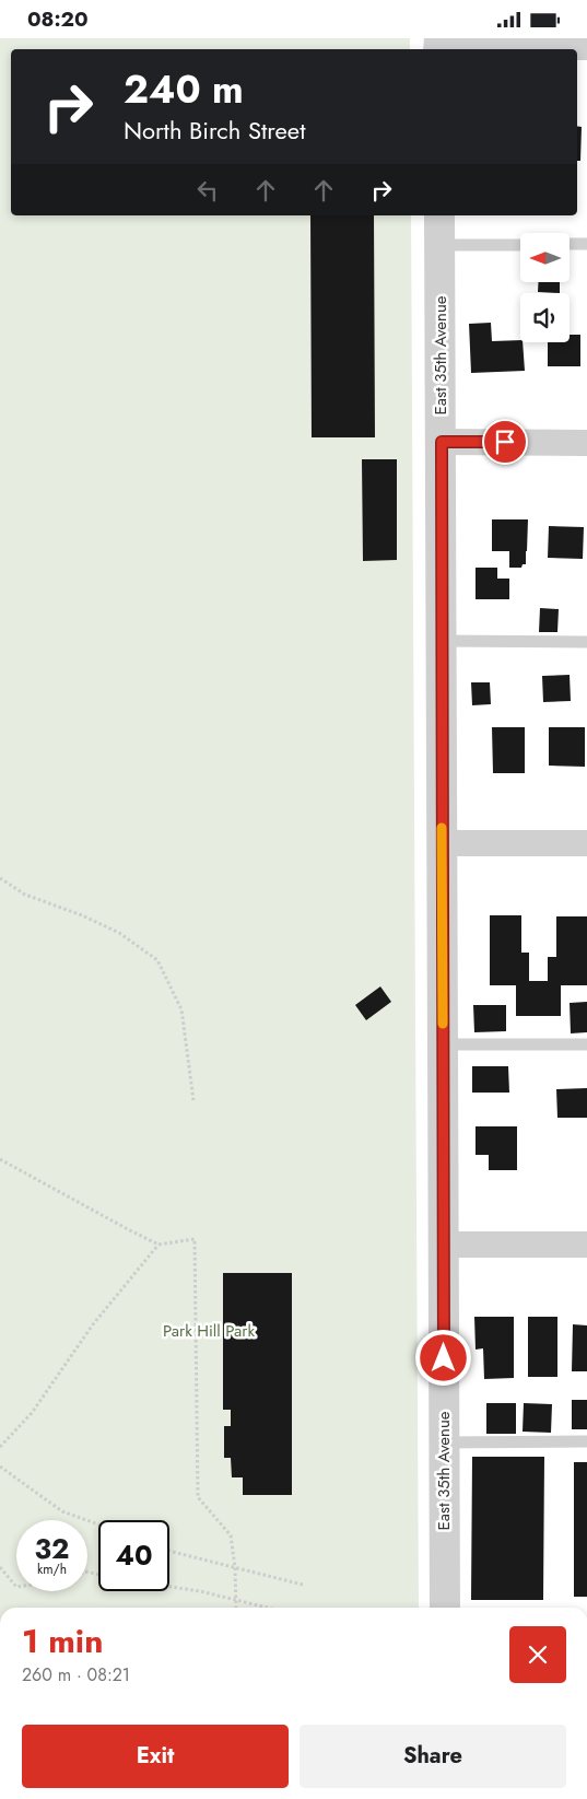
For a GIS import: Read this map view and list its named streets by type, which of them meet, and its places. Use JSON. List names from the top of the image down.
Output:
{
  "streets": {
    "street": ["East 35th Avenue"]
  },
  "parks": ["Park Hill Park"],
  "north": "left",
  "page": {
    "status": "08:20",
    "turn": ["240 m", "North Birch Street"],
    "speed": "32 km/h",
    "limit": "40",
    "heading": ["1 min", "260 m · 08:21"],
    "buttons": ["Exit", "Share"]
  }
}
